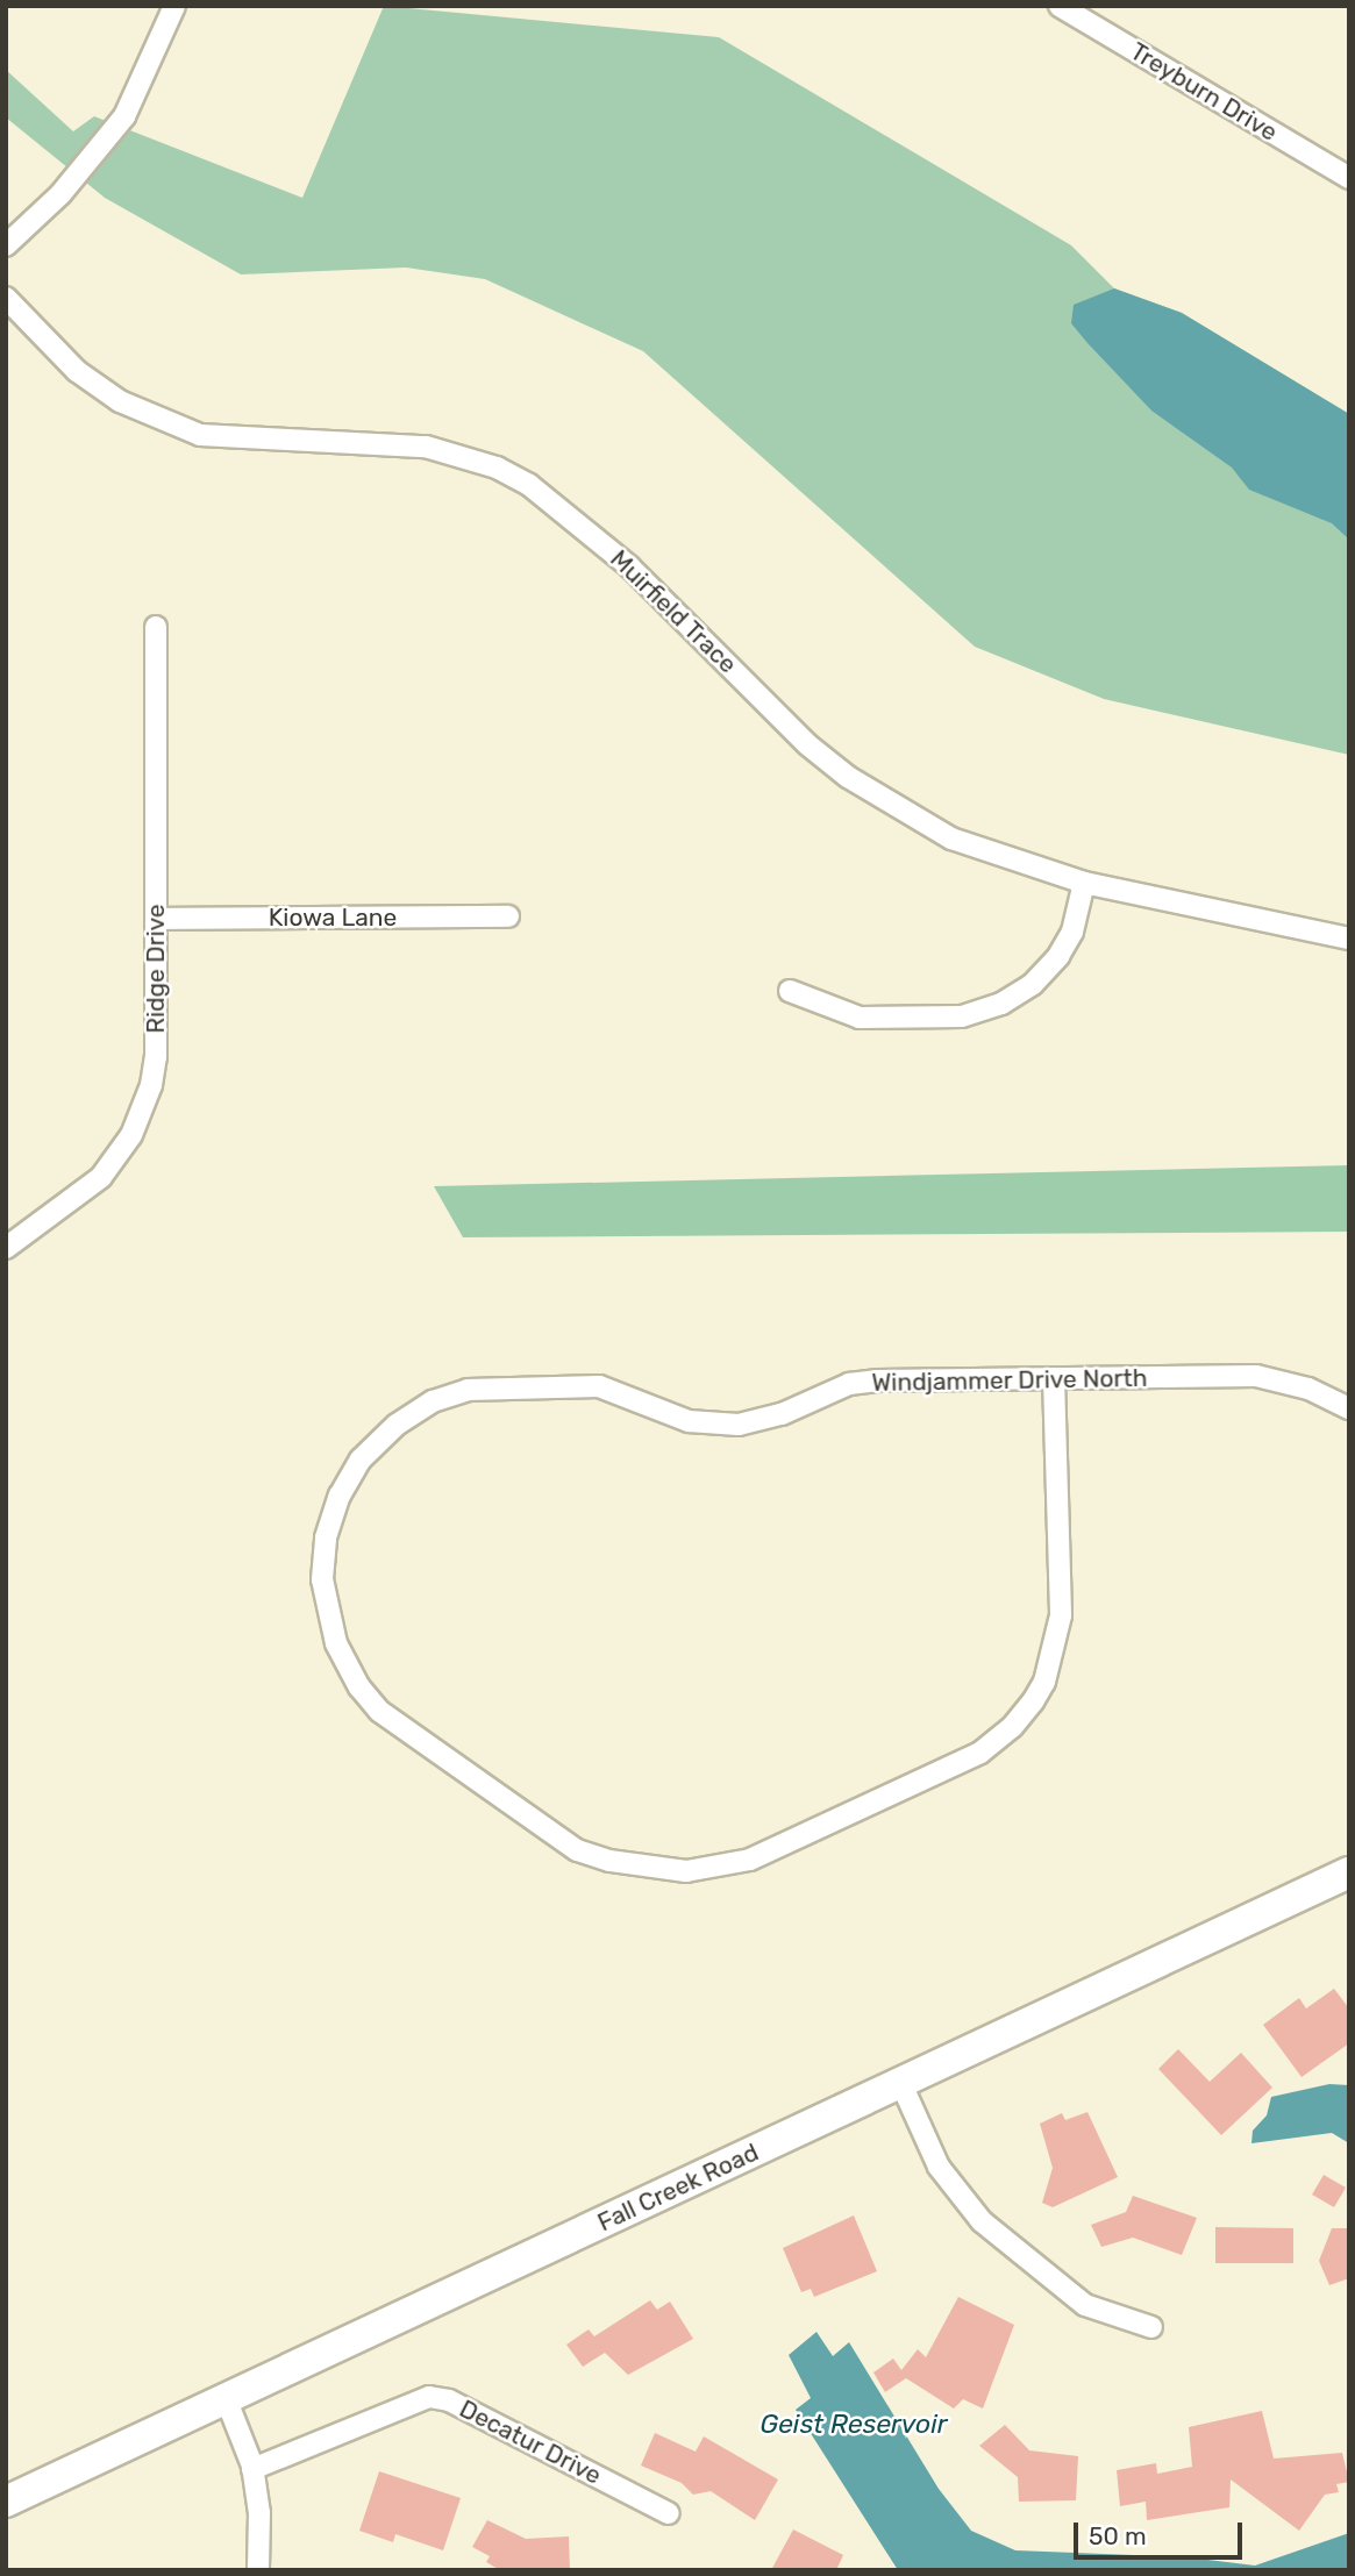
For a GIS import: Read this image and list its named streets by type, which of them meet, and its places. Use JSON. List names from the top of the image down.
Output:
{
  "streets": {
    "main road": ["Fall Creek Road"],
    "street": [
      "Treyburn Drive",
      "Muirfield Trace",
      "Kiowa Lane",
      "Ridge Drive",
      "Windjammer Drive North",
      "Decatur Drive"
    ]
  },
  "crossings": [
    ["Kiowa Lane", "Ridge Drive"]
  ],
  "water": ["Geist Reservoir"],
  "scale_bar": "50 m"
}
